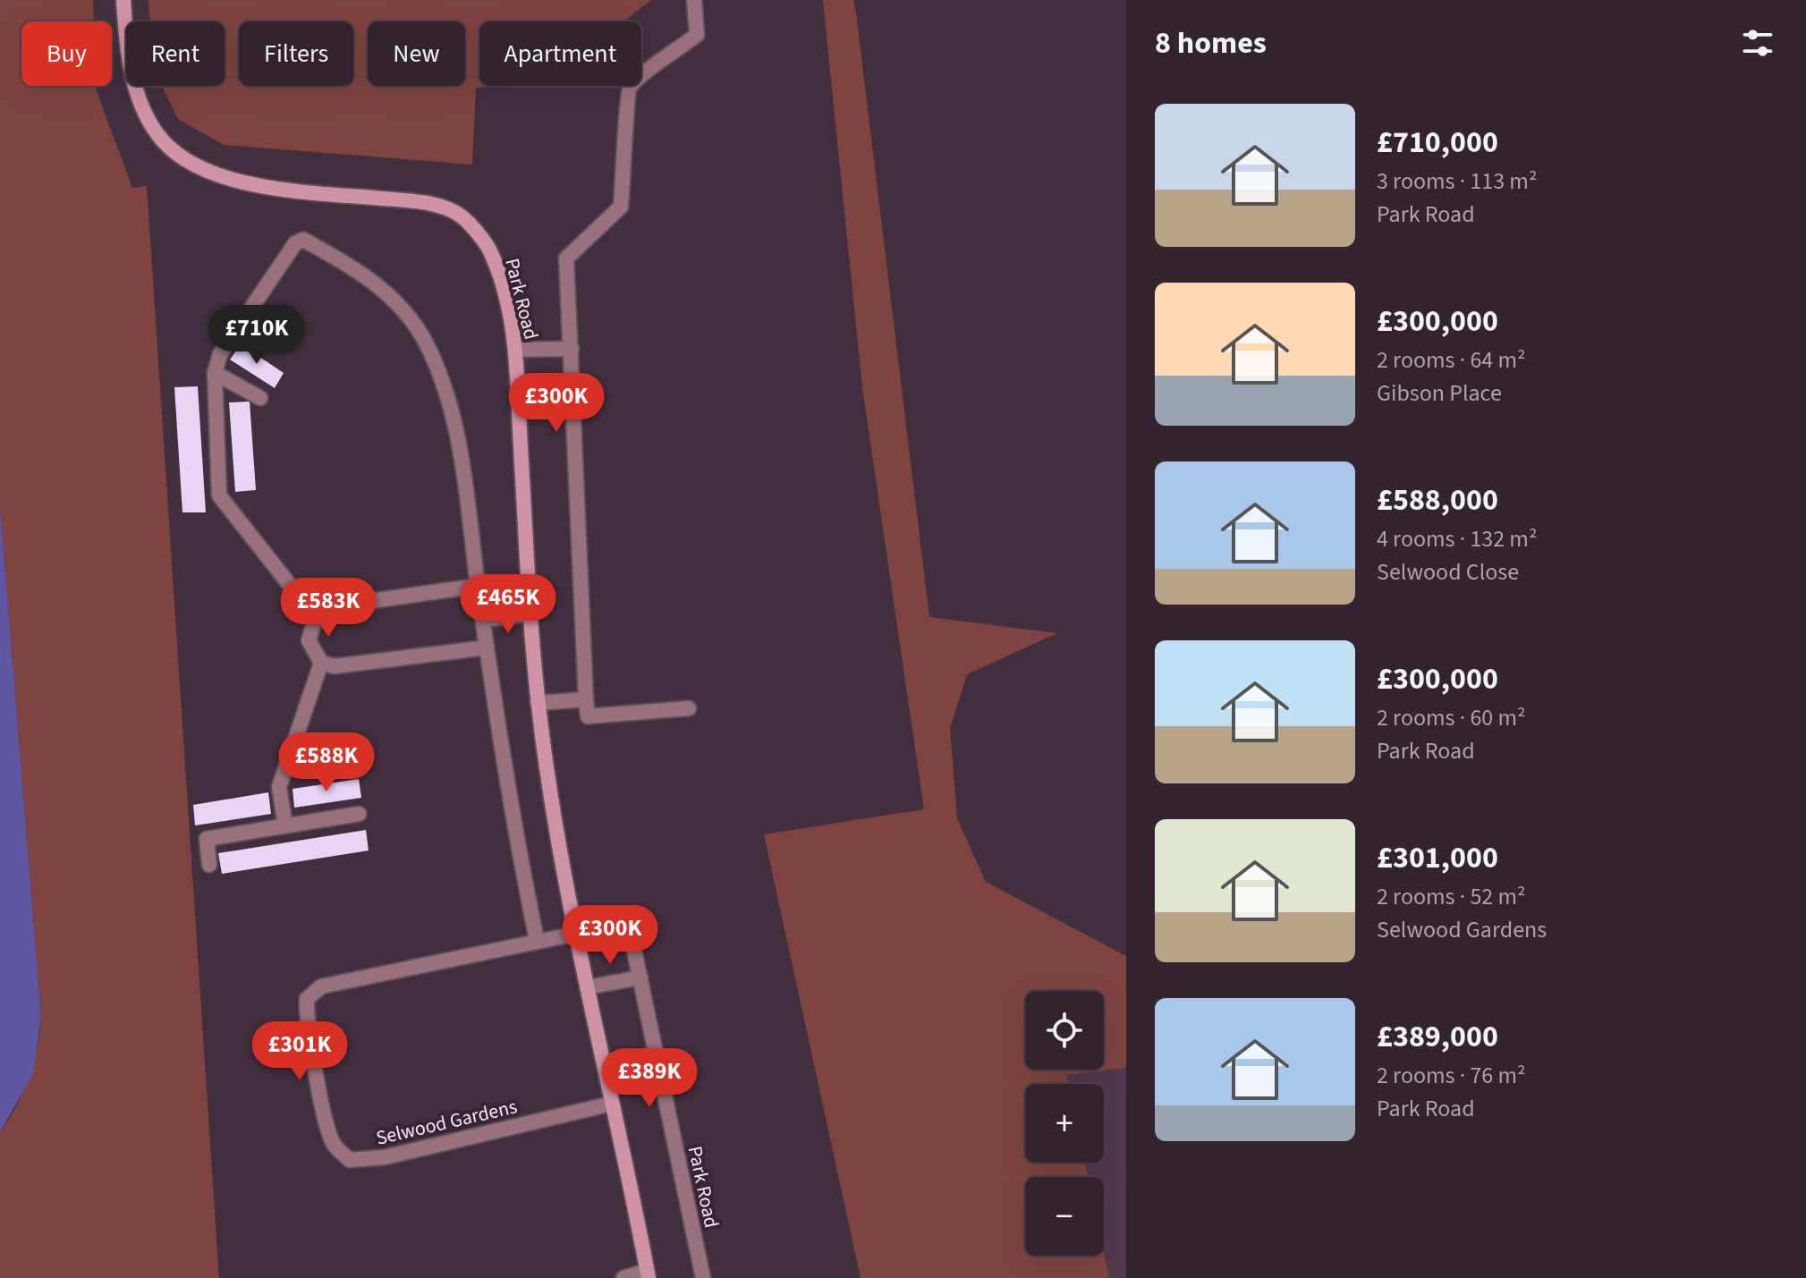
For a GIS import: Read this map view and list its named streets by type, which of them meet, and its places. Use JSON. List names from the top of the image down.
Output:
{
  "streets": {
    "main road": ["Park Road"],
    "street": ["Selwood Gardens"]
  },
  "crossings": [
    ["Park Road", "Selwood Gardens"]
  ],
  "page": {
    "heading": "8 homes",
    "chip": [
      "Buy",
      "Rent",
      "Filters",
      "New",
      "Apartment"
    ],
    "list": [
      {
        "name": "£710,000",
        "note": "3 rooms · 113 m² · Park Road"
      },
      {
        "name": "£300,000",
        "note": "2 rooms · 64 m² · Gibson Place"
      },
      {
        "name": "£588,000",
        "note": "4 rooms · 132 m² · Selwood Close"
      },
      {
        "name": "£300,000",
        "note": "2 rooms · 60 m² · Park Road"
      },
      {
        "name": "£301,000",
        "note": "2 rooms · 52 m² · Selwood Gardens"
      },
      {
        "name": "£389,000",
        "note": "2 rooms · 76 m² · Park Road"
      }
    ],
    "price": [
      "£710K",
      "£300K",
      "£465K",
      "£583K",
      "£588K",
      "£300K",
      "£301K",
      "£389K"
    ],
    "map_buttons": ["+", "−"]
  }
}
